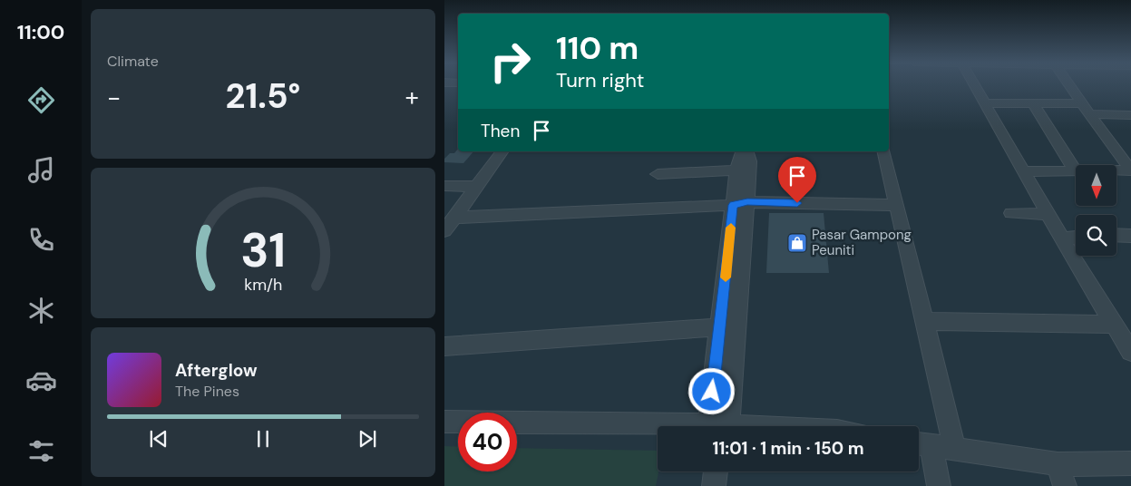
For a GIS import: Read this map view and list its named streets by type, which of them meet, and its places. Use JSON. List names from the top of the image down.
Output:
{
  "places": {
    "shop": ["Pasar Gampong Peuniti"]
  },
  "north": "bottom",
  "page": {
    "tabs": "11:00",
    "tile": "Climate",
    "turn": ["110 m", "Turn right"],
    "heat": ["−", "21.5°", "+"],
    "then": "Then",
    "song": ["Afterglow", "The Pines"],
    "limit": "40",
    "trip": "11:01 · 1 min · 150 m",
    "gauge": ["31", "km/h"]
  }
}
